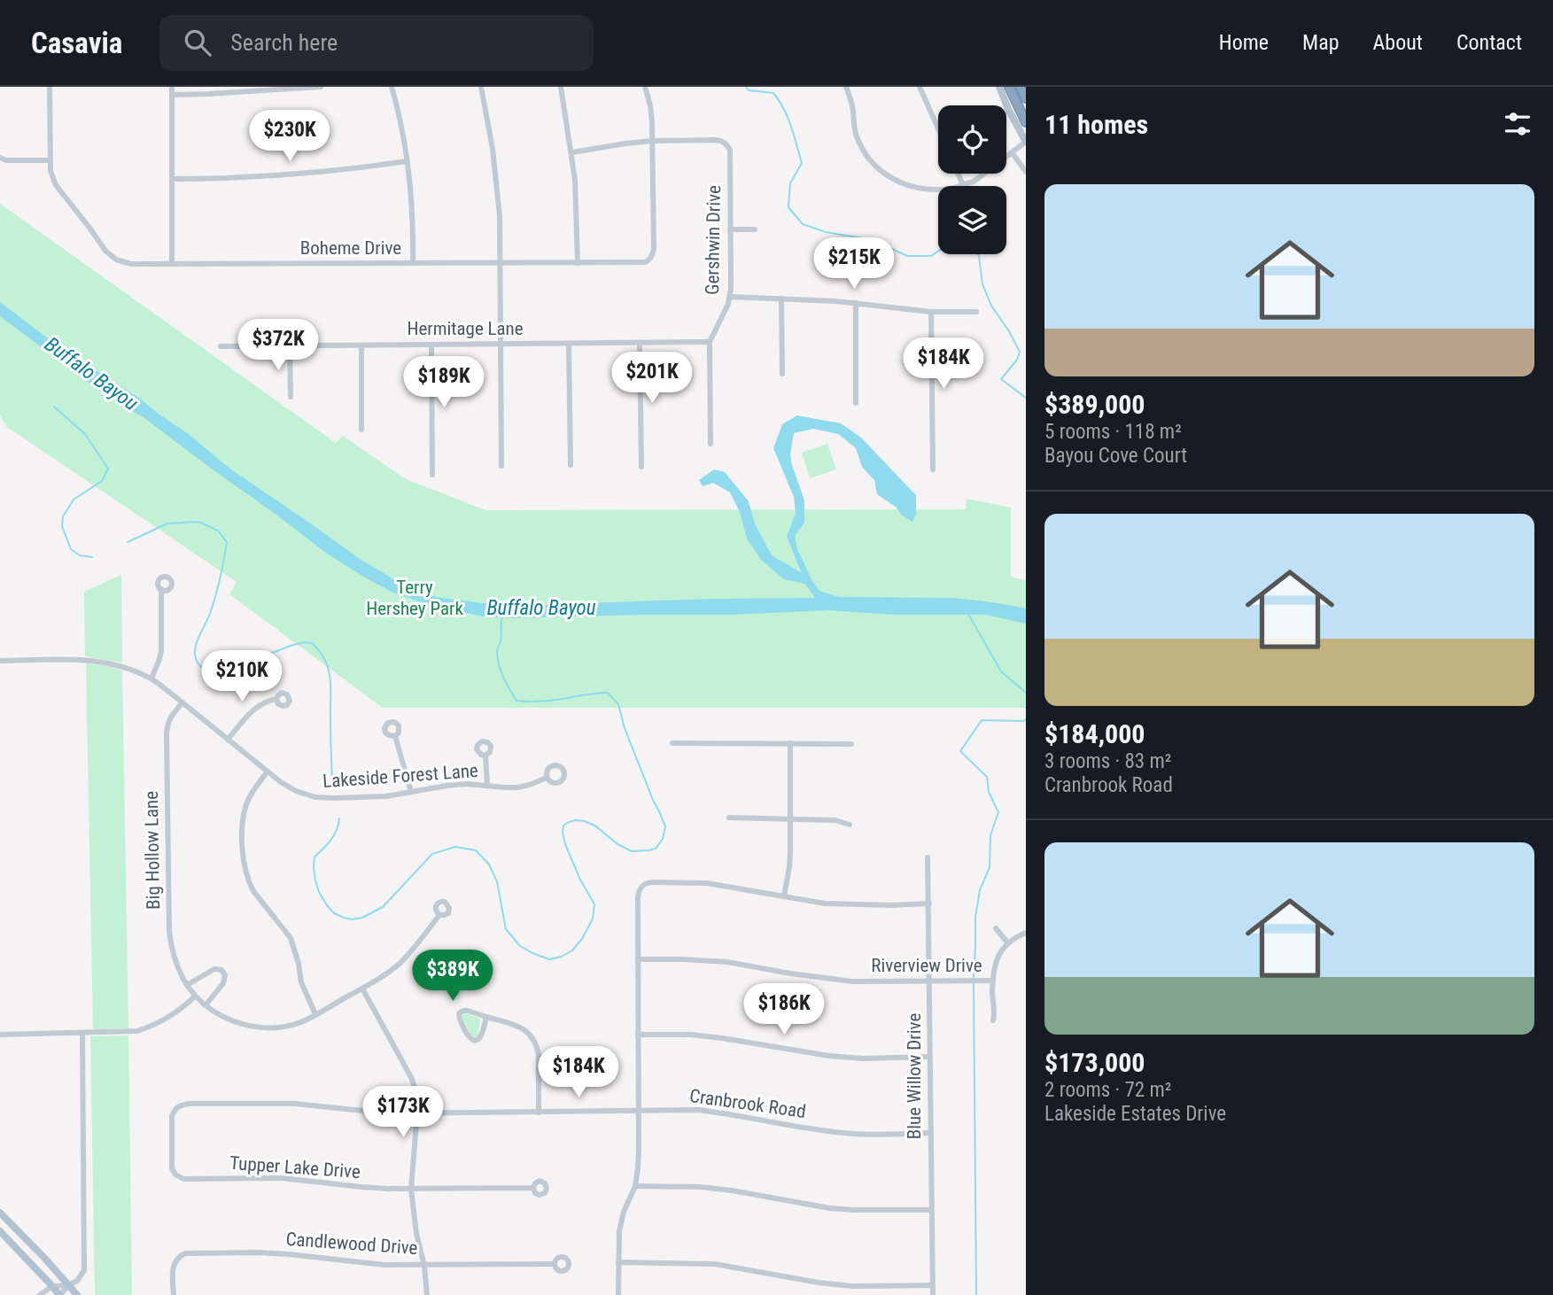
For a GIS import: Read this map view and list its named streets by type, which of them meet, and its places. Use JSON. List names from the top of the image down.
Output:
{
  "streets": {
    "street": [
      "Gershwin Drive",
      "Boheme Drive",
      "Hermitage Lane",
      "Lakeside Forest Lane",
      "Big Hollow Lane",
      "Riverview Drive",
      "Blue Willow Drive",
      "Cranbrook Road",
      "Tupper Lake Drive",
      "Candlewood Drive"
    ]
  },
  "crossings": [
    ["Gershwin Drive", "Boheme Drive"],
    ["Gershwin Drive", "Hermitage Lane"],
    ["Lakeside Forest Lane", "Big Hollow Lane"],
    ["Riverview Drive", "Blue Willow Drive"],
    ["Blue Willow Drive", "Cranbrook Road"],
    ["Cranbrook Road", "Tupper Lake Drive"]
  ],
  "water": ["Buffalo Bayou"],
  "parks": ["Terry Hershey Park"],
  "page": {
    "header": "Casavia",
    "search": "Search here",
    "nav": [
      "Home",
      "Map",
      "About",
      "Contact"
    ],
    "heading": "11 homes",
    "price": [
      "$230K",
      "$215K",
      "$372K",
      "$184K",
      "$201K",
      "$189K",
      "$210K",
      "$389K",
      "$186K",
      "$184K",
      "$173K"
    ],
    "list": [
      {
        "name": "$389,000",
        "note": "5 rooms · 118 m² · Bayou Cove Court"
      },
      {
        "name": "$184,000",
        "note": "3 rooms · 83 m² · Cranbrook Road"
      },
      {
        "name": "$173,000",
        "note": "2 rooms · 72 m² · Lakeside Estates Drive"
      }
    ]
  }
}
